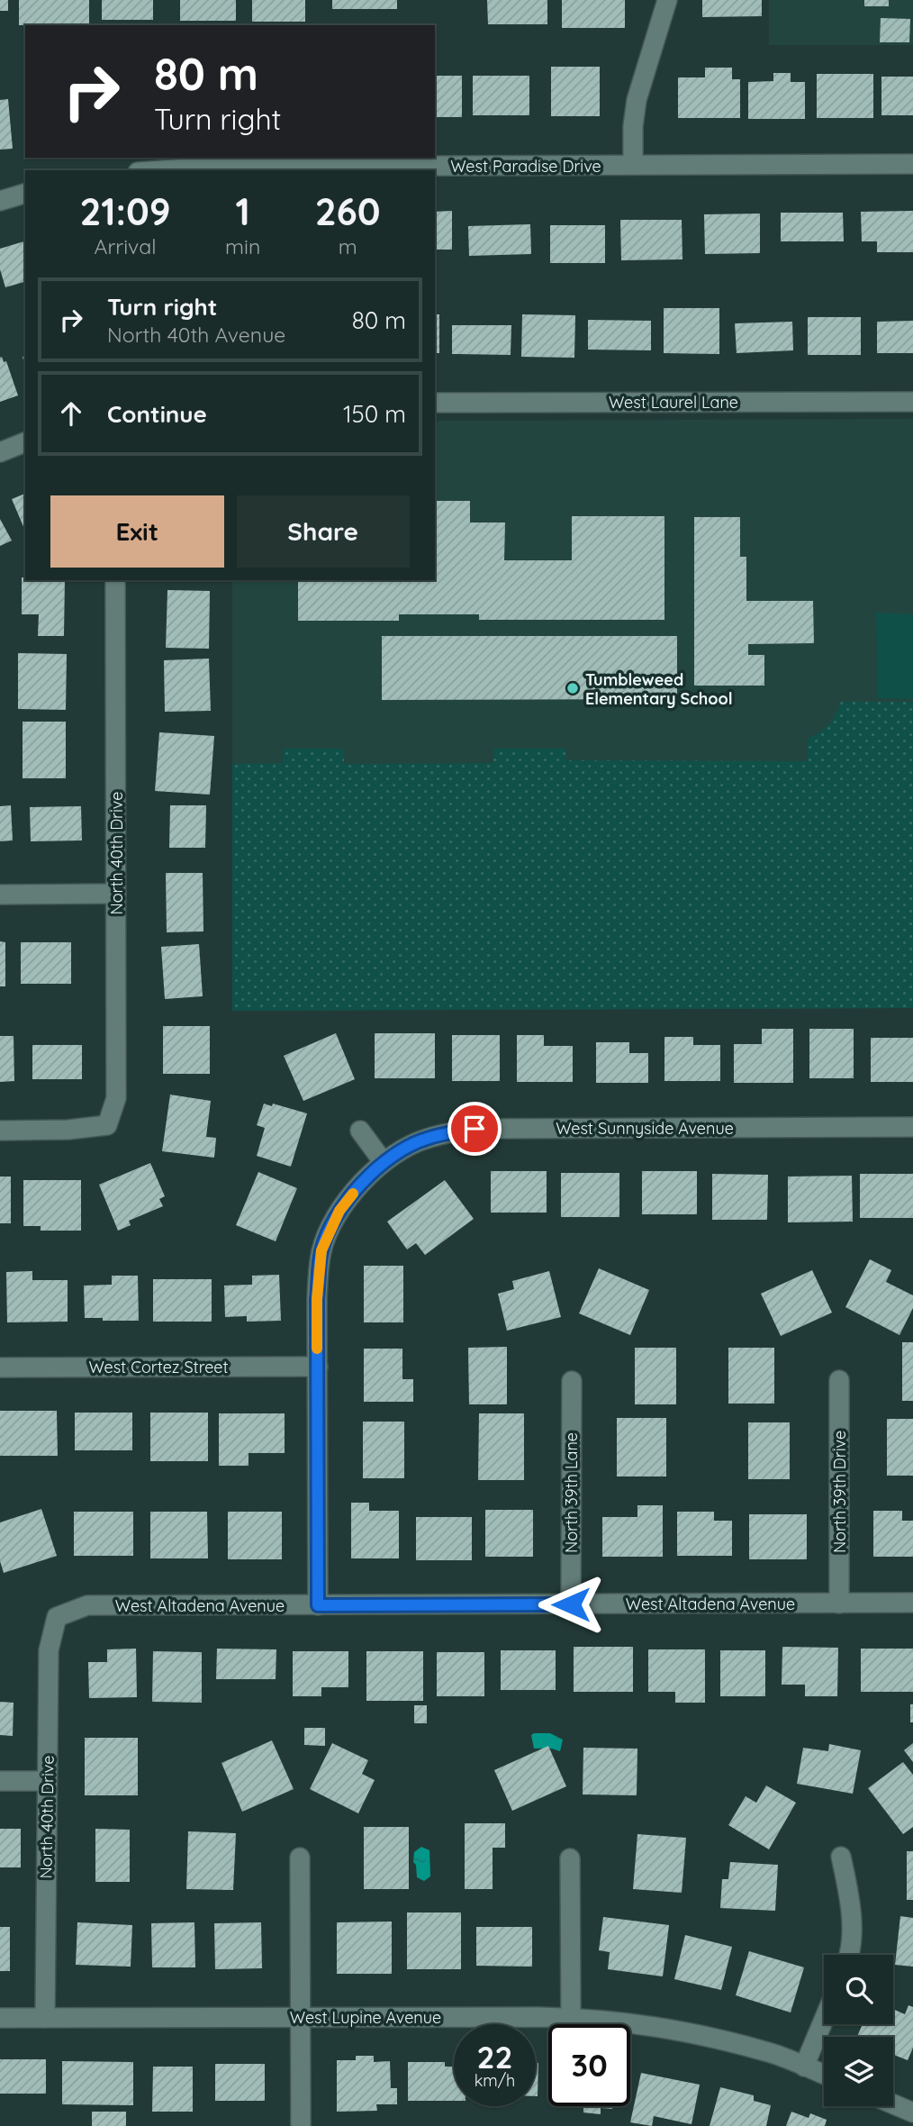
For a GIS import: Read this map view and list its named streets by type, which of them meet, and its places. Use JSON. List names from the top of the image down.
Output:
{
  "streets": {
    "street": [
      "West Paradise Drive",
      "West Laurel Lane",
      "North 40th Drive",
      "West Sunnyside Avenue",
      "West Cortez Street",
      "North 39th Drive",
      "North 39th Lane",
      "West Altadena Avenue",
      "West Lupine Avenue"
    ]
  },
  "crossings": [
    ["North 40th Drive", "West Altadena Avenue"],
    ["North 40th Drive", "West Lupine Avenue"],
    ["West Sunnyside Avenue", "West Cortez Street"],
    ["West Sunnyside Avenue", "West Altadena Avenue"],
    ["North 39th Drive", "West Altadena Avenue"],
    ["North 39th Lane", "West Altadena Avenue"]
  ],
  "places": ["Tumbleweed Elementary School"],
  "page": {
    "turn": ["80 m", "Turn right"],
    "eta": [
      "21:09",
      "Arrival",
      "1",
      "min",
      "260",
      "m"
    ],
    "list": [
      {
        "name": "Turn right",
        "note": "North 40th Avenue",
        "value": "80 m"
      },
      {
        "name": "Continue",
        "value": "150 m"
      }
    ],
    "buttons": ["Exit", "Share"],
    "speed": "22 km/h",
    "limit": "30"
  }
}
